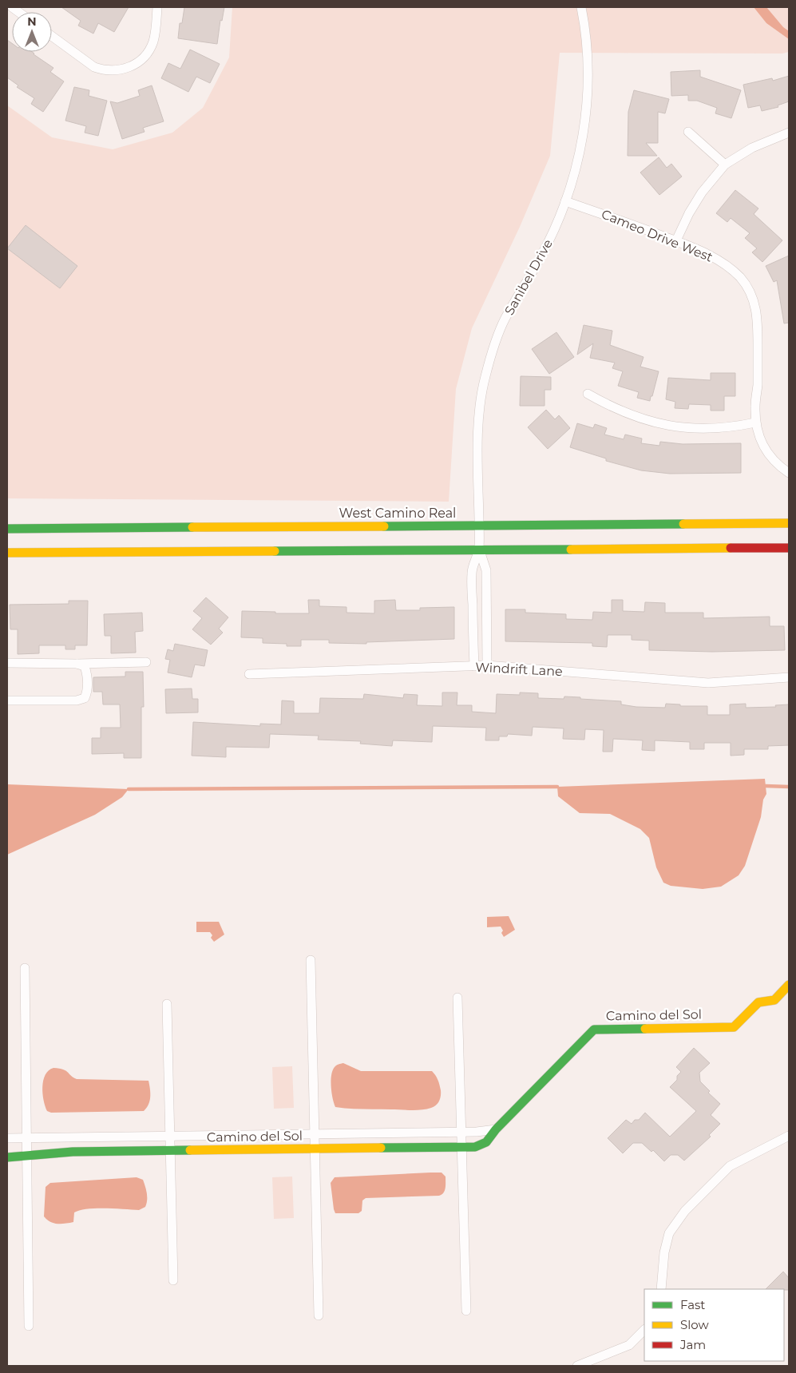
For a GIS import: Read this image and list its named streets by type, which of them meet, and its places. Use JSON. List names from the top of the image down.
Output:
{
  "streets": {
    "street": [
      "Cameo Drive West",
      "Sanibel Drive",
      "West Camino Real",
      "Windrift Lane",
      "Camino del Sol"
    ]
  },
  "crossings": [
    ["Cameo Drive West", "Sanibel Drive"],
    ["Sanibel Drive", "West Camino Real"],
    ["Sanibel Drive", "Windrift Lane"]
  ],
  "legend": ["Fast", "Slow", "Jam"],
  "north": "top"
}
